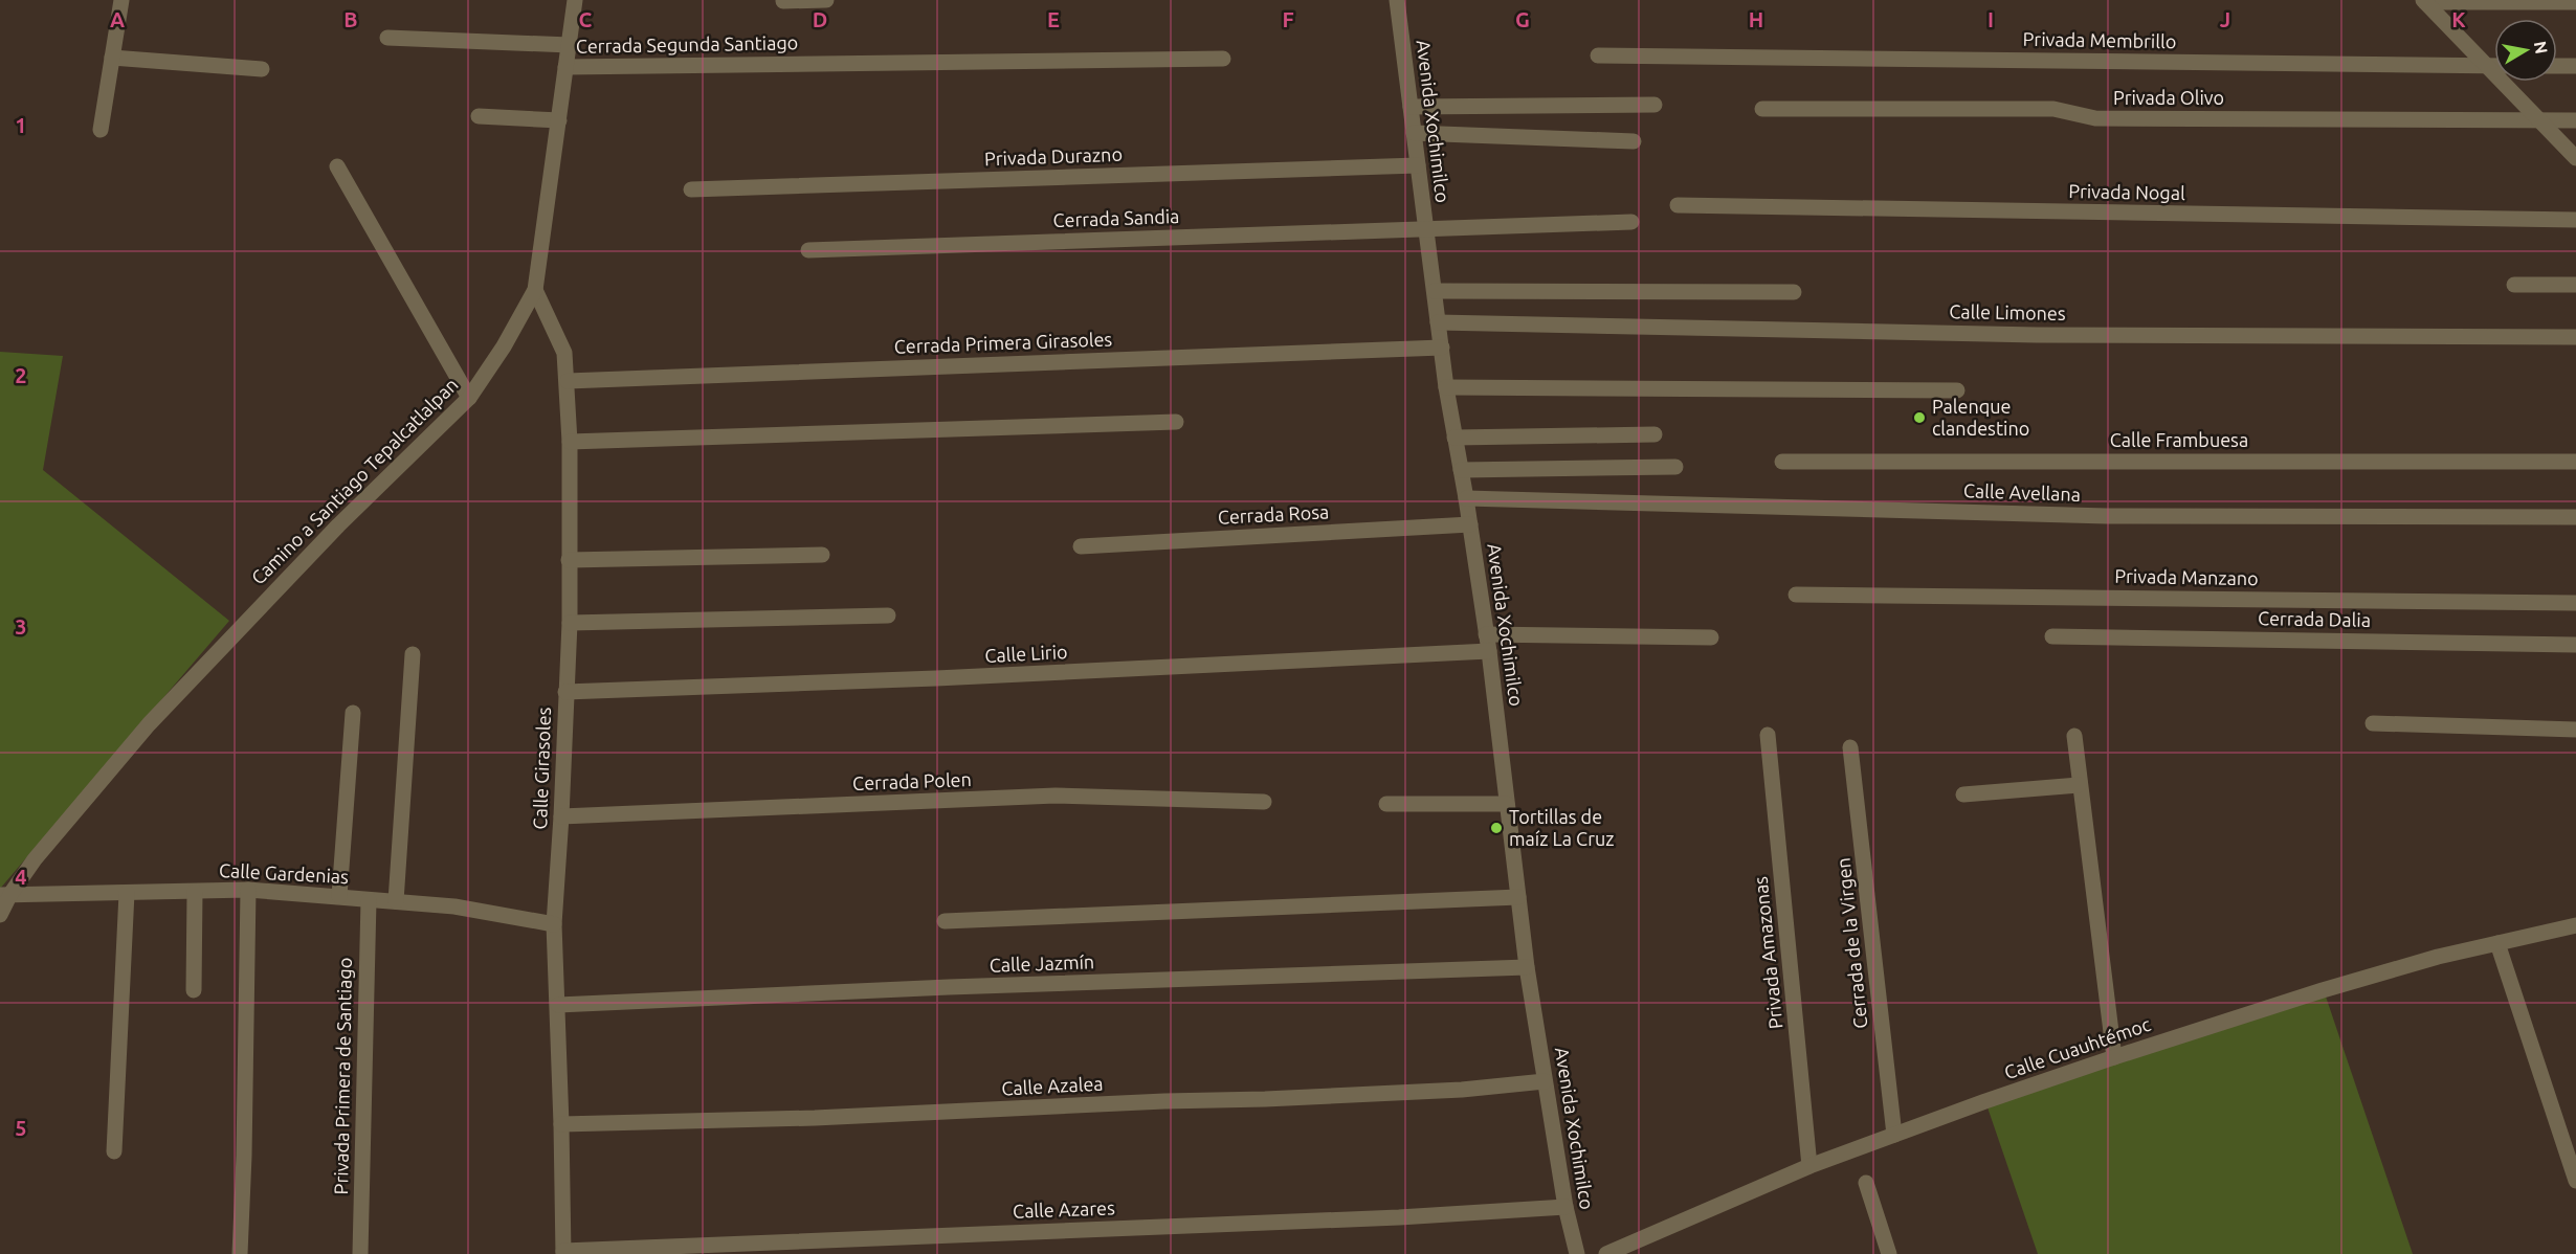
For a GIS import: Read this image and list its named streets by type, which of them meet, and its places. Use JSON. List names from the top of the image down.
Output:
{
  "streets": {
    "street": [
      "Privada Membrillo",
      "Cerrada Segunda Santiago",
      "Privada Olivo",
      "Avenida Xochimilco",
      "Privada Durazno",
      "Privada Nogal",
      "Cerrada Sandia",
      "Calle Limones",
      "Cerrada Primera Girasoles",
      "Calle Frambuesa",
      "Camino a Santiago Tepalcatlalpan",
      "Calle Avellana",
      "Cerrada Rosa",
      "Privada Manzano",
      "Cerrada Dalia",
      "Calle Lirio",
      "Calle Girasoles",
      "Cerrada Polen",
      "Calle Gardenias",
      "Cerrada de la Virgen",
      "Privada Amazonas",
      "Calle Jazmín",
      "Calle Cuauhtémoc",
      "Privada Primera de Santiago",
      "Calle Azalea",
      "Calle Azares"
    ]
  },
  "crossings": [
    ["Cerrada Segunda Santiago", "Camino a Santiago Tepalcatlalpan"],
    ["Avenida Xochimilco", "Privada Durazno"],
    ["Avenida Xochimilco", "Cerrada Sandia"],
    ["Avenida Xochimilco", "Calle Limones"],
    ["Avenida Xochimilco", "Cerrada Primera Girasoles"],
    ["Avenida Xochimilco", "Calle Avellana"],
    ["Avenida Xochimilco", "Cerrada Rosa"],
    ["Avenida Xochimilco", "Calle Lirio"],
    ["Avenida Xochimilco", "Calle Jazmín"],
    ["Avenida Xochimilco", "Calle Azalea"],
    ["Avenida Xochimilco", "Calle Azares"],
    ["Cerrada Primera Girasoles", "Calle Girasoles"],
    ["Camino a Santiago Tepalcatlalpan", "Calle Girasoles"],
    ["Camino a Santiago Tepalcatlalpan", "Calle Gardenias"],
    ["Calle Lirio", "Calle Girasoles"],
    ["Calle Girasoles", "Cerrada Polen"],
    ["Calle Girasoles", "Calle Gardenias"],
    ["Calle Girasoles", "Calle Jazmín"],
    ["Calle Girasoles", "Calle Azalea"],
    ["Calle Girasoles", "Calle Azares"],
    ["Calle Gardenias", "Privada Primera de Santiago"],
    ["Cerrada de la Virgen", "Calle Cuauhtémoc"],
    ["Privada Amazonas", "Calle Cuauhtémoc"]
  ],
  "places": ["Palenque clandestino", "Tortillas de maíz La Cruz"],
  "north": "right",
  "grid": {
    "columns": [
      "A",
      "B",
      "C",
      "D",
      "E",
      "F",
      "G",
      "H",
      "I",
      "J",
      "K"
    ],
    "rows": [
      "1",
      "2",
      "3",
      "4",
      "5"
    ]
  }
}
